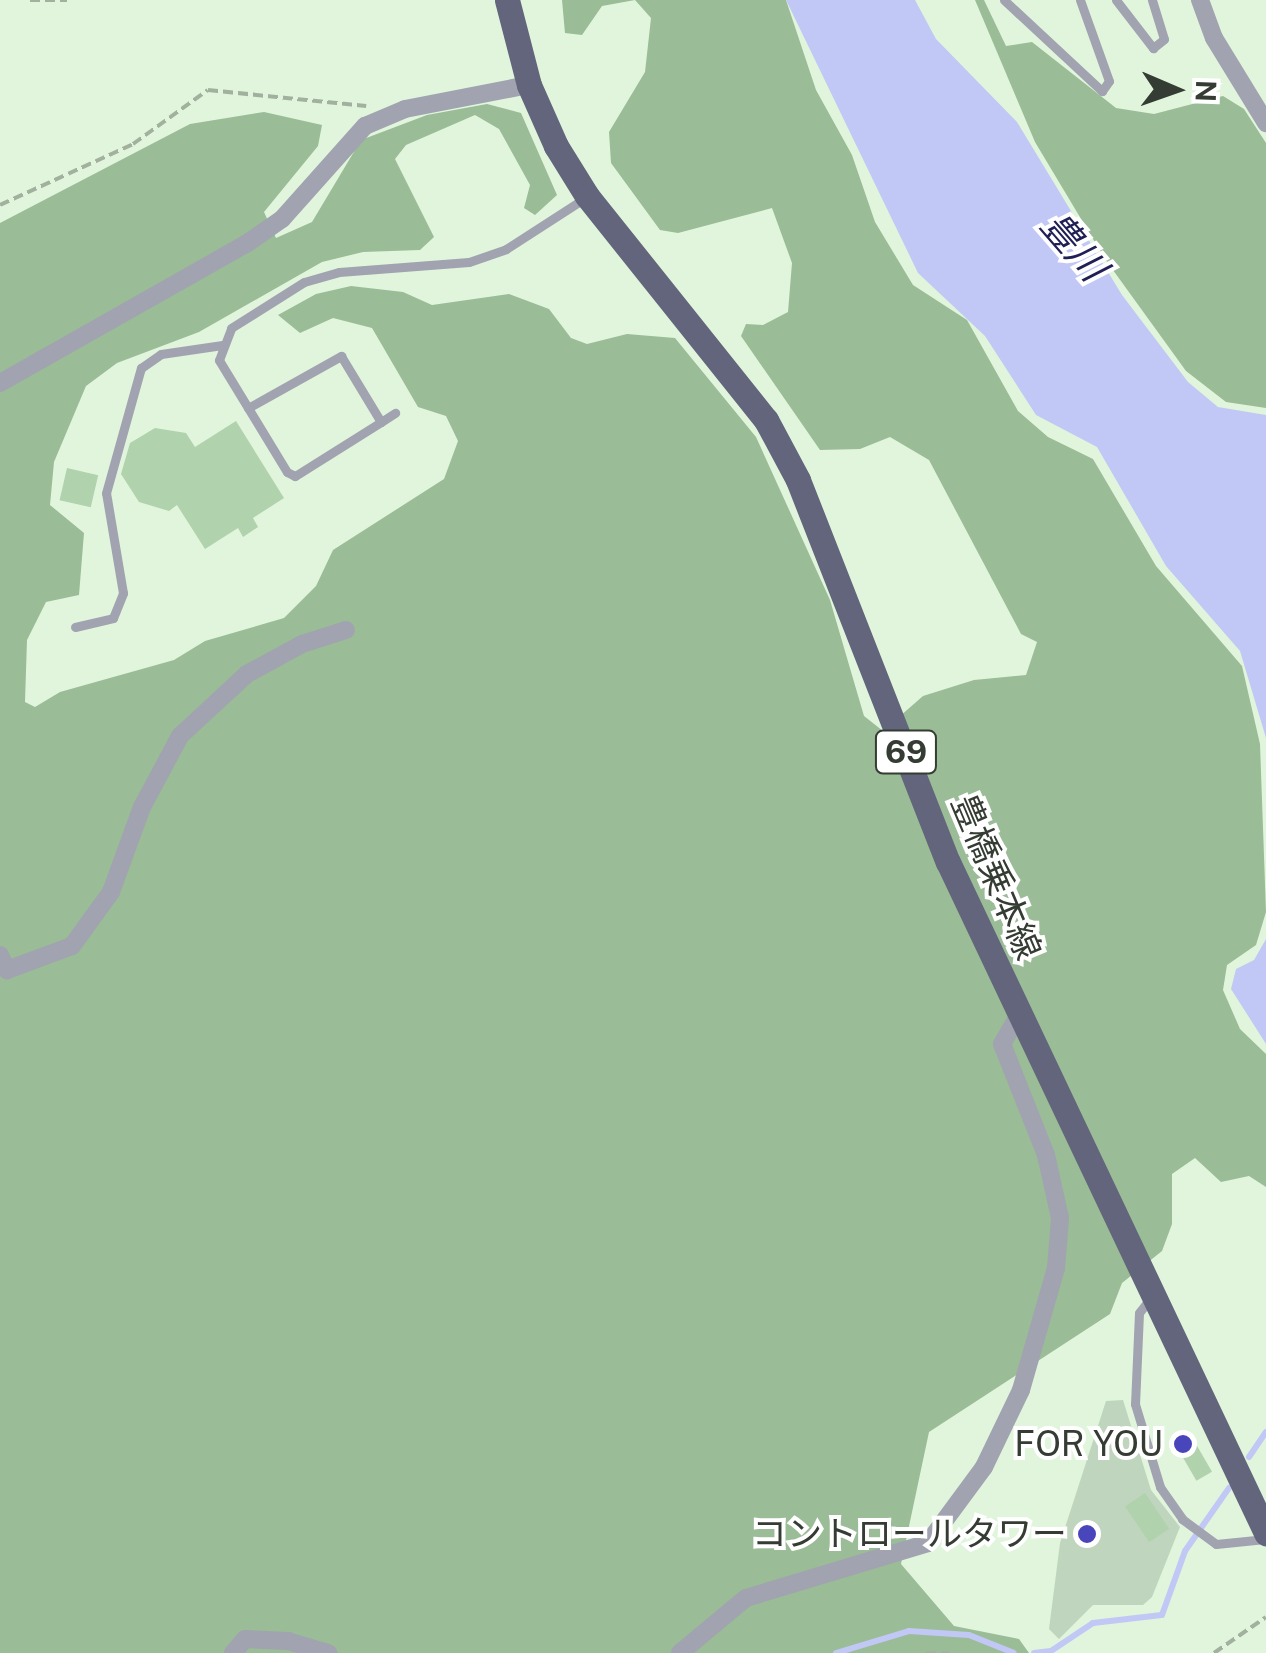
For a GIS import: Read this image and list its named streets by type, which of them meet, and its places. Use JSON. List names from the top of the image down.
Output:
{
  "streets": {
    "main road": ["69", "豊橋乗本線"]
  },
  "water": ["豊川"],
  "places": ["FOR YOU", "コントロールタワー"],
  "north": "right"
}
